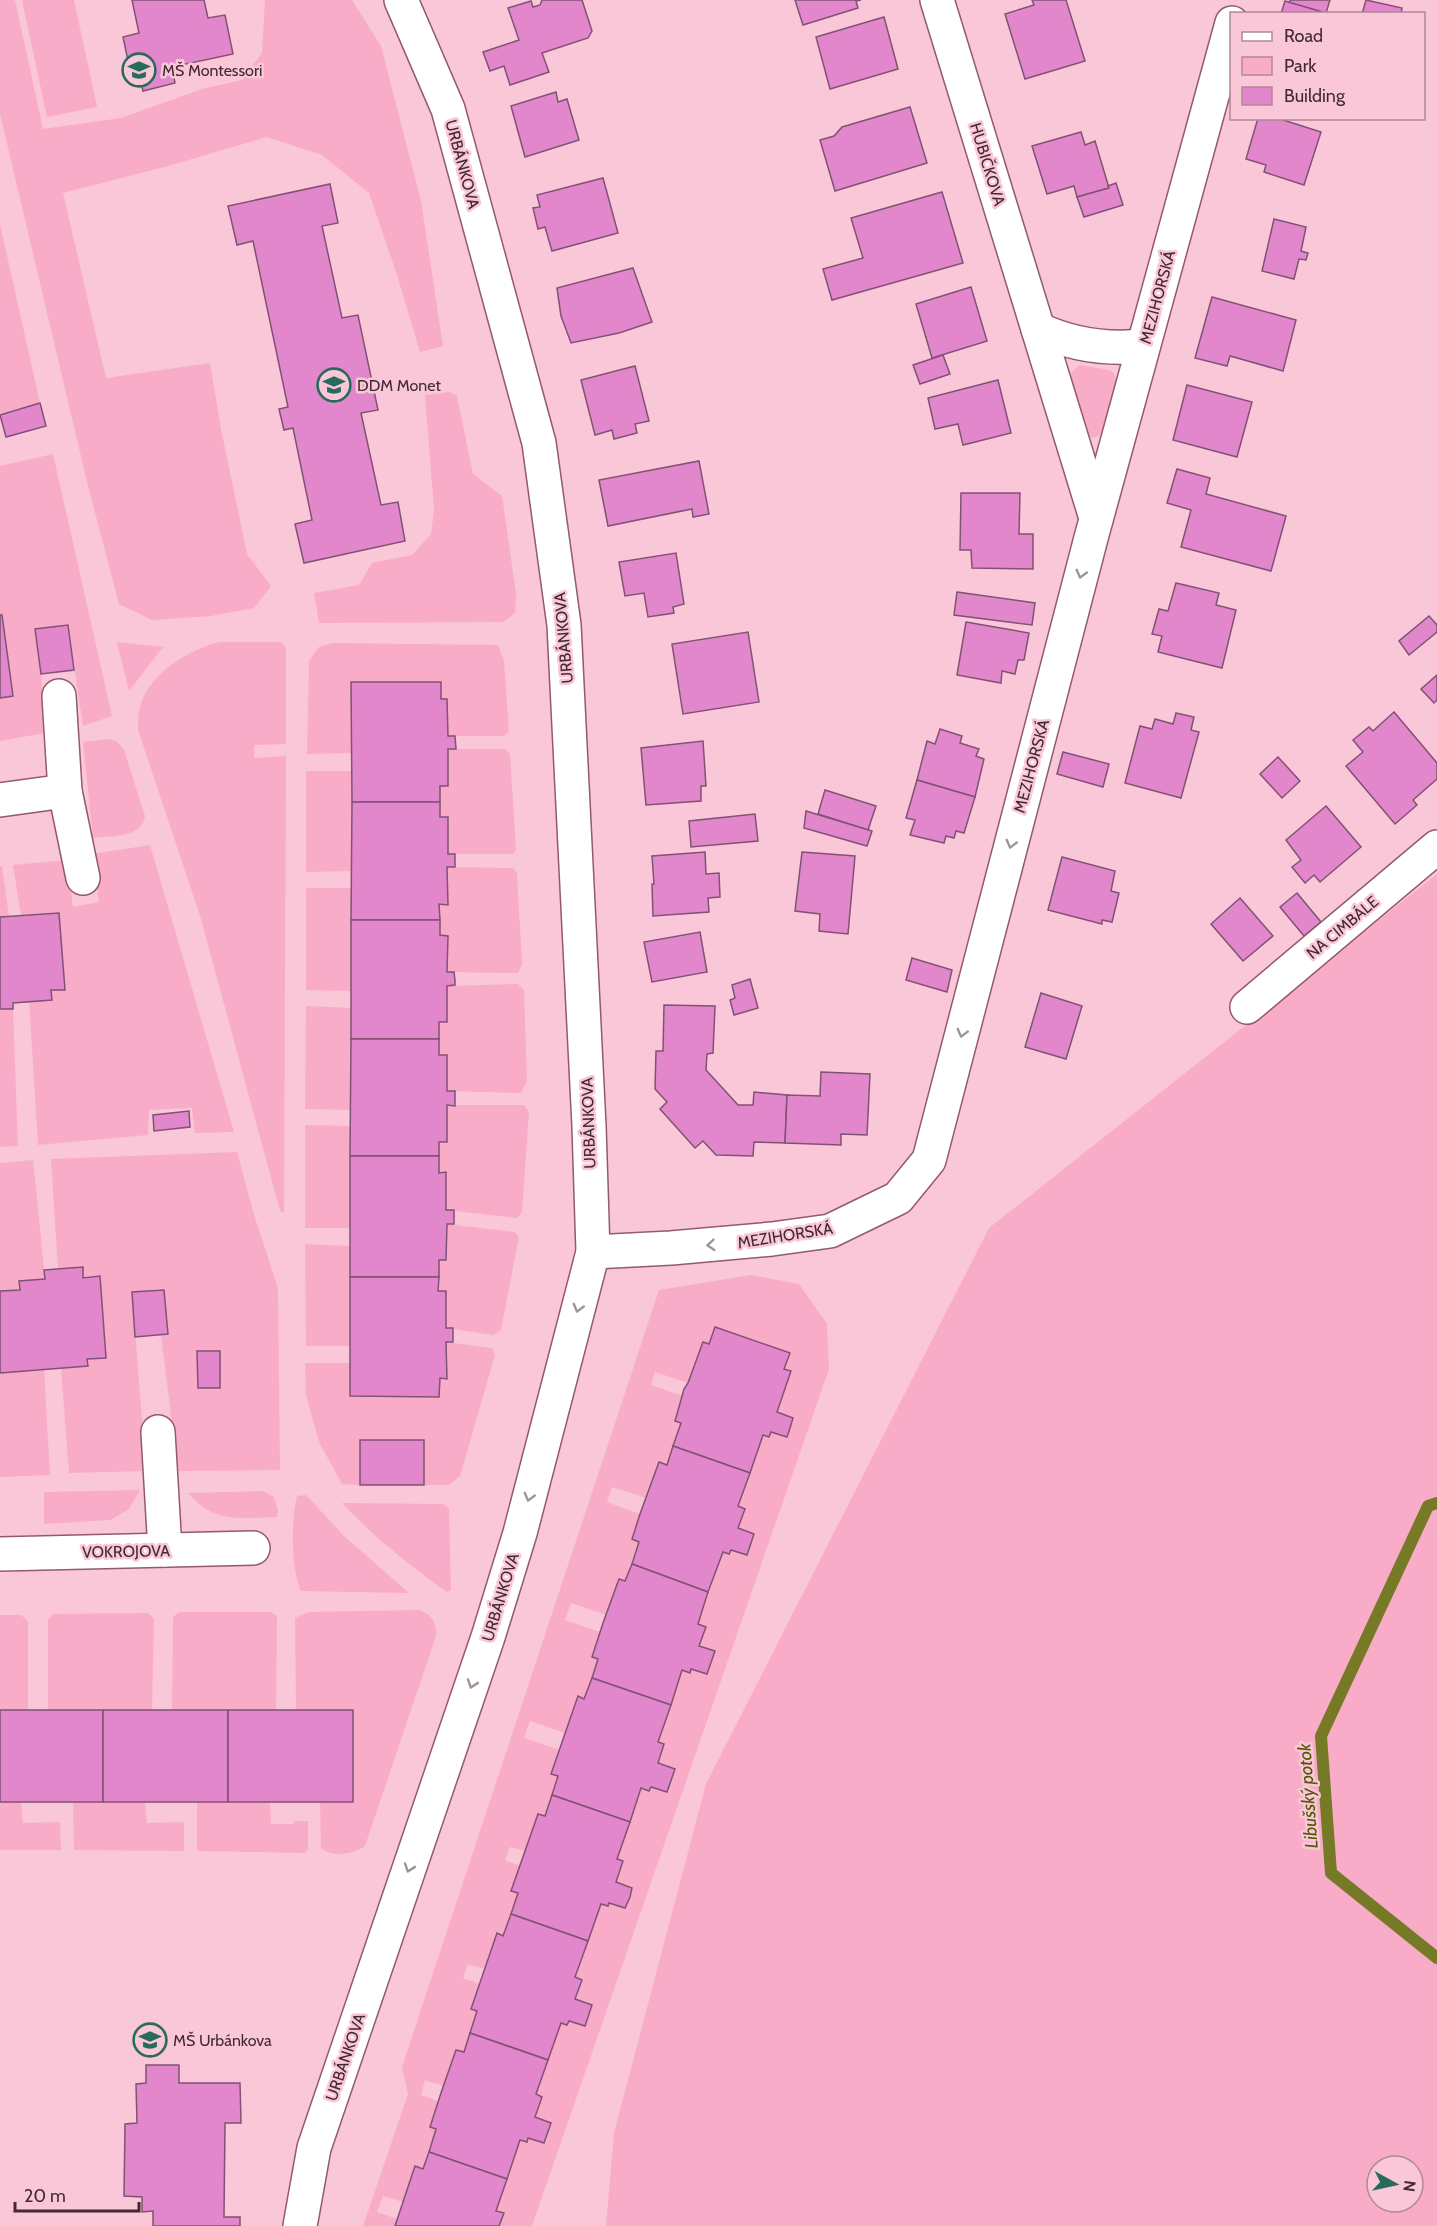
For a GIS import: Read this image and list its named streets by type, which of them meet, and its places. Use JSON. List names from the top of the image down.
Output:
{
  "streets": {
    "street": [
      "URBÁNKOVA",
      "HUBIČKOVA",
      "MEZIHORSKÁ",
      "NA CIMBÁLE",
      "VOKROJOVA"
    ]
  },
  "crossings": [
    ["URBÁNKOVA", "MEZIHORSKÁ"],
    ["HUBIČKOVA", "MEZIHORSKÁ"]
  ],
  "one_way": ["URBÁNKOVA", "MEZIHORSKÁ"],
  "water": ["Libušský potok"],
  "places": {
    "school or university": ["MŠ Montessori", "DDM Monet", "MŠ Urbánkova"]
  },
  "legend": ["Road", "Park", "Building"],
  "scale_bar": "20 m",
  "north": "right"
}
